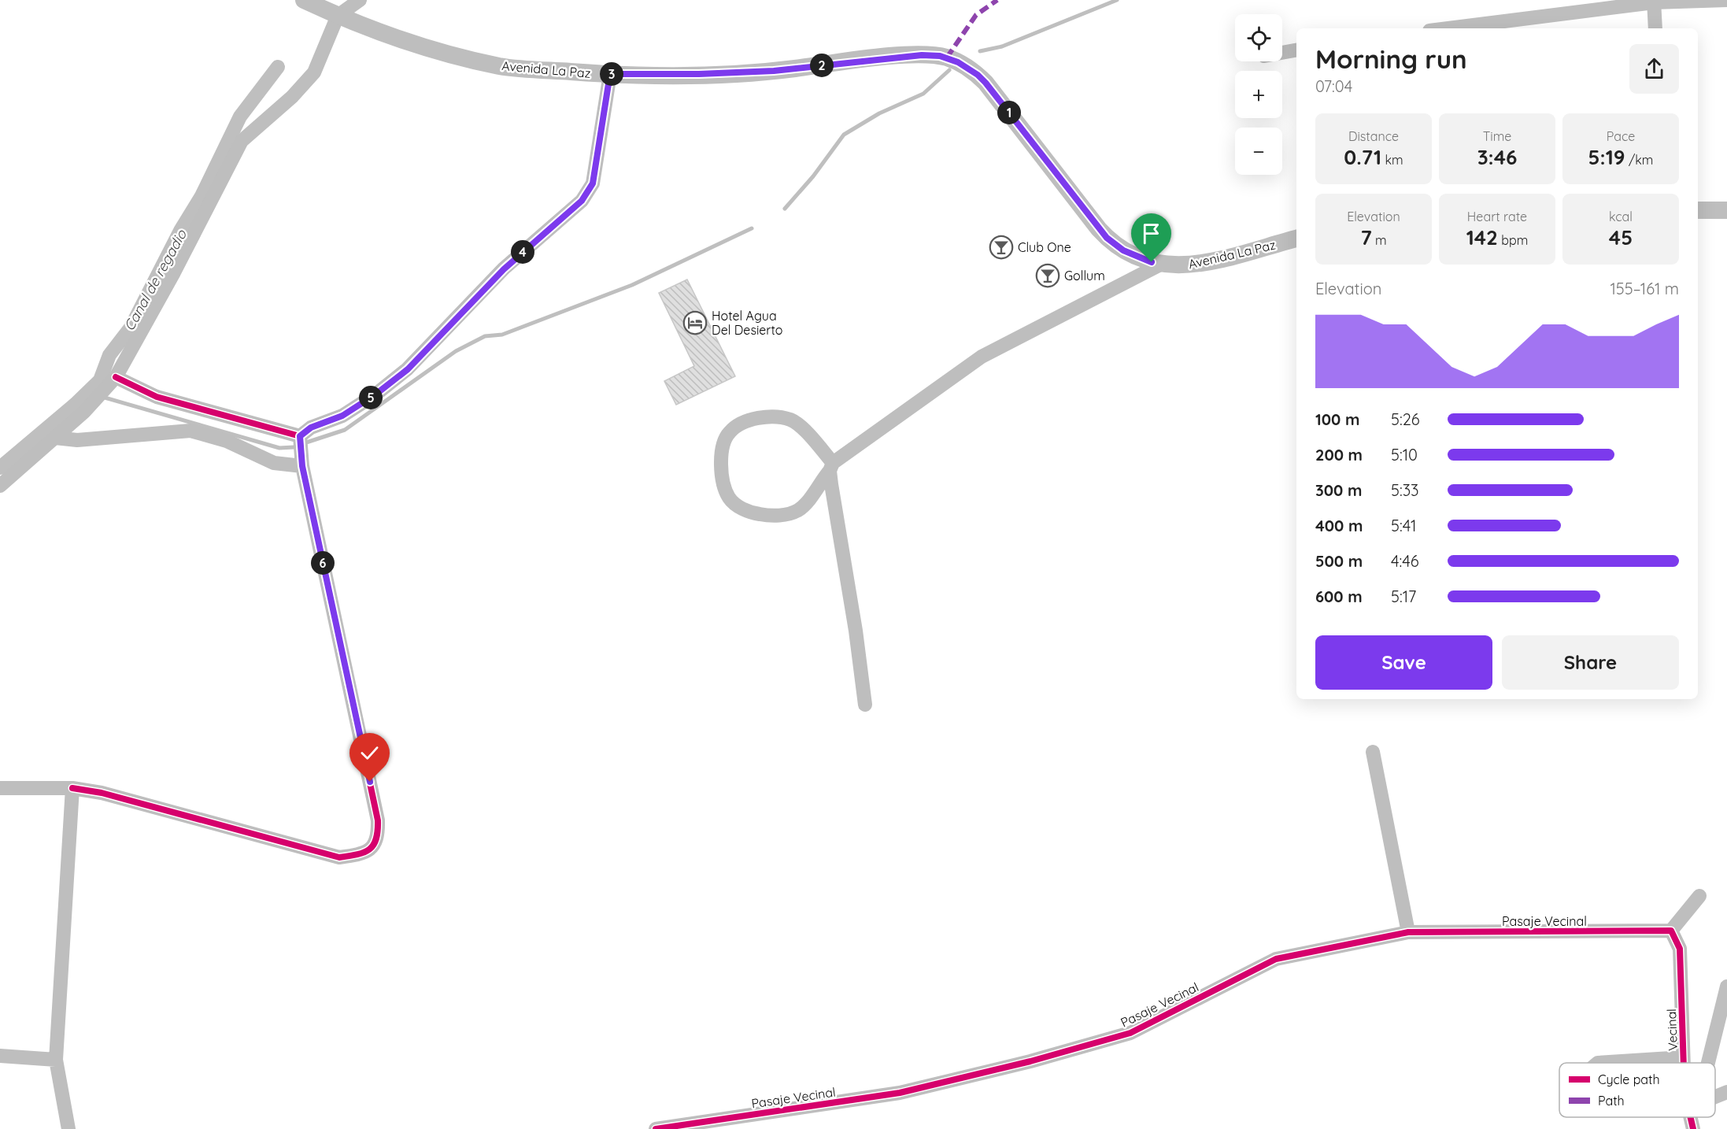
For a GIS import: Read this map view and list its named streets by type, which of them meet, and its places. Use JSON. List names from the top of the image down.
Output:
{
  "streets": {
    "main road": ["Avenida La Paz"],
    "street": ["Pasaje Vecinal", "Vecinal"]
  },
  "crossings": [
    ["Pasaje Vecinal", "Vecinal"]
  ],
  "water": ["Canal de regadio"],
  "places": {
    "bar": ["Club One", "Gollum"],
    "hotel": ["Hotel Agua Del Desierto"]
  },
  "legend": ["Cycle path", "Path"],
  "page": {
    "map_buttons": ["+", "−"],
    "heading": ["Morning run", "07:04"],
    "pins": [
      "2",
      "3",
      "1",
      "4",
      "5",
      "6"
    ],
    "stats": [
      ["Distance", "0.71 km"],
      ["Time", "3:46"],
      ["Pace", "5:19 /km"],
      ["Elevation", "7 m"],
      ["Heart rate", "142 bpm"],
      ["kcal", "45"]
    ],
    "chart": ["Elevation", "155–161 m"],
    "list": [
      {
        "name": "100 m",
        "note": "5:26"
      },
      {
        "name": "200 m",
        "note": "5:10"
      },
      {
        "name": "300 m",
        "note": "5:33"
      },
      {
        "name": "400 m",
        "note": "5:41"
      },
      {
        "name": "500 m",
        "note": "4:46"
      },
      {
        "name": "600 m",
        "note": "5:17"
      }
    ],
    "buttons": ["Save", "Share"]
  }
}
